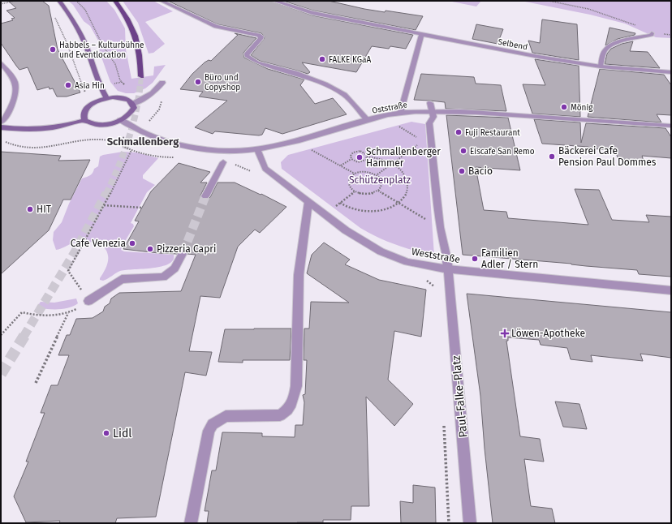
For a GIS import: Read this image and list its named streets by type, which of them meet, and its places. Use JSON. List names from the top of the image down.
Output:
{
  "streets": {
    "street": [
      "Selbend",
      "Oststraße",
      "Weststraße",
      "Paul-Falke-Platz"
    ]
  },
  "crossings": [
    ["Oststraße", "Weststraße"],
    ["Weststraße", "Paul-Falke-Platz"]
  ],
  "districts": ["Schmallenberg"],
  "parks": ["Schützenplatz"],
  "places": {
    "other": [
      "Habbels – Kulturbühne und Eventlocation",
      "FALKE KGaA",
      "Büro und Copyshop",
      "Asia Hin",
      "Mönig",
      "Fuji Restaurant",
      "Eiscafe San Remo",
      "Bäckerei Cafe Pension Paul Dommes",
      "Schmallenberger Hammer",
      "Bacio",
      "HIT",
      "Cafe Venezia",
      "Pizzeria Capri",
      "Familien Adler / Stern",
      "Lidl"
    ],
    "health": ["Löwen-Apotheke"]
  }
}
